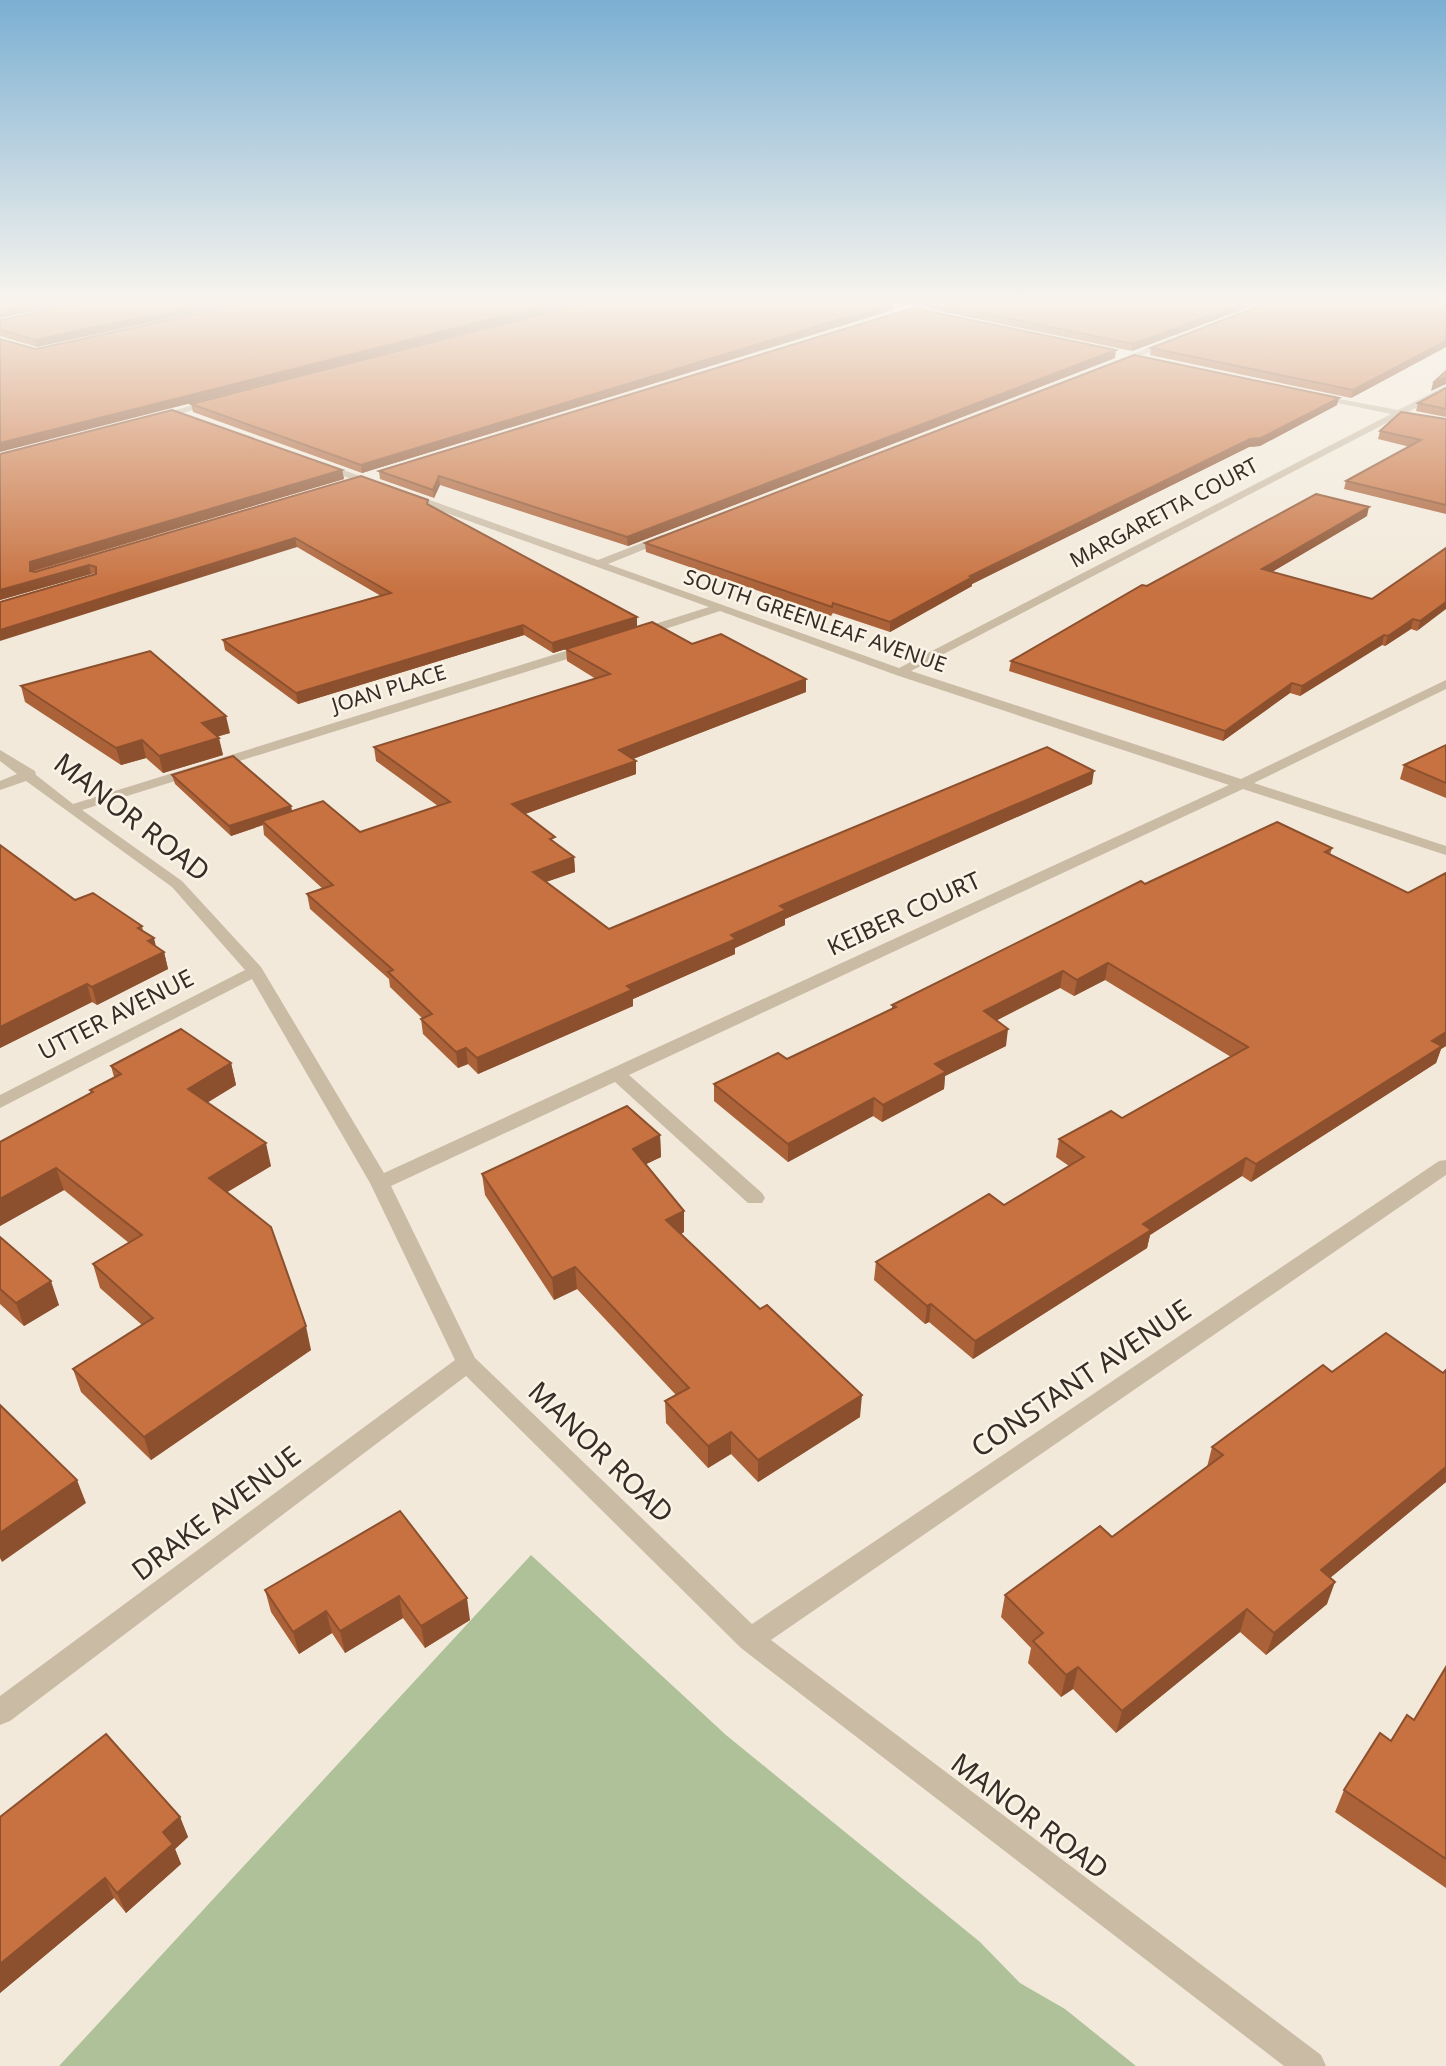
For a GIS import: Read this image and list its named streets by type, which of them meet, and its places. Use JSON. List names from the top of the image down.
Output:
{
  "streets": {
    "street": [
      "MARGARETTA COURT",
      "SOUTH GREENLEAF AVENUE",
      "JOAN PLACE",
      "MANOR ROAD",
      "KEIBER COURT",
      "UTTER AVENUE",
      "CONSTANT AVENUE",
      "DRAKE AVENUE"
    ]
  },
  "crossings": [
    ["MARGARETTA COURT", "SOUTH GREENLEAF AVENUE"],
    ["SOUTH GREENLEAF AVENUE", "KEIBER COURT"],
    ["JOAN PLACE", "MANOR ROAD"],
    ["MANOR ROAD", "KEIBER COURT"],
    ["MANOR ROAD", "UTTER AVENUE"],
    ["MANOR ROAD", "CONSTANT AVENUE"],
    ["MANOR ROAD", "DRAKE AVENUE"]
  ]
}
